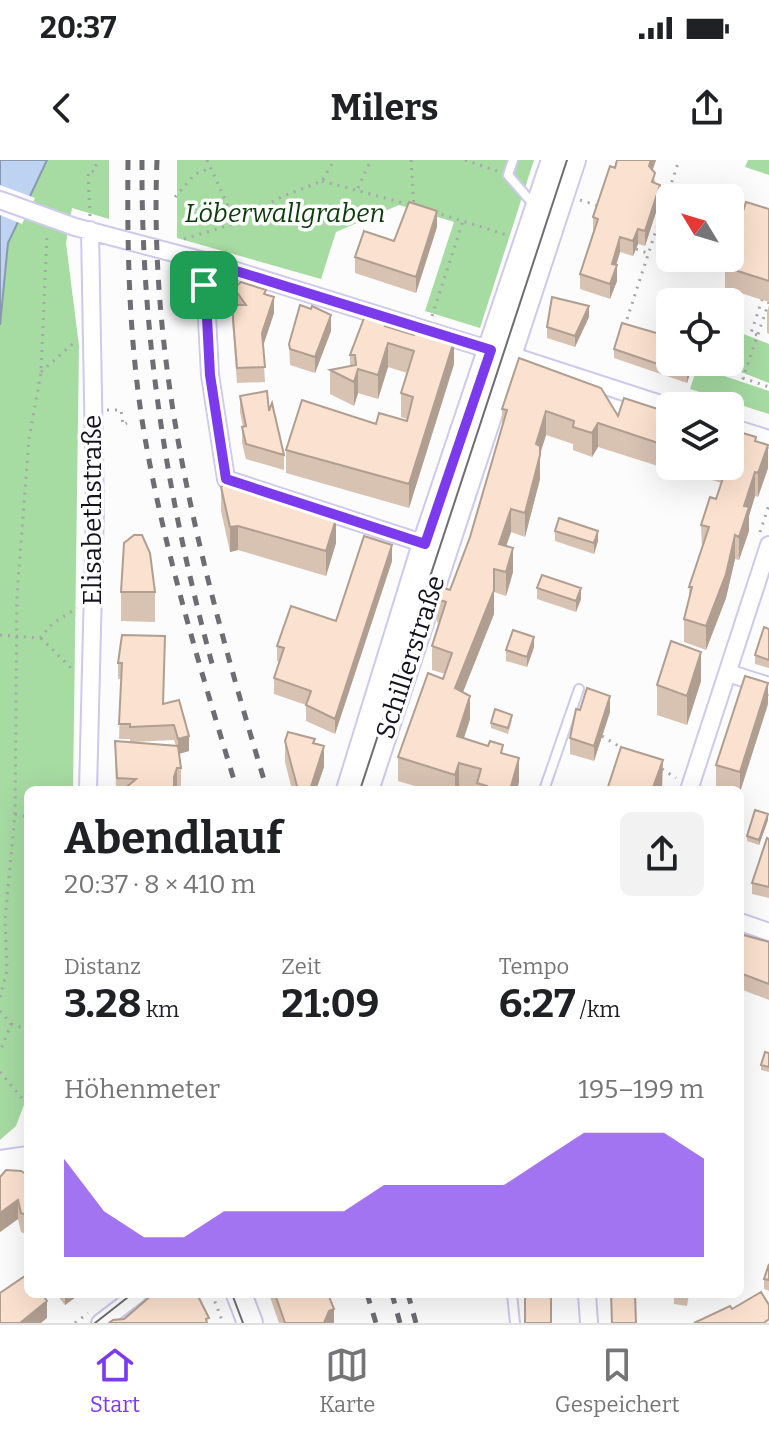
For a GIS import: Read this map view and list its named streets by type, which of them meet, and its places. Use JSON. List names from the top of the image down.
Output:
{
  "streets": {
    "main road": ["Schillerstraße"],
    "street": ["Elisabethstraße"]
  },
  "parks": ["Löberwallgraben"],
  "north": "top left",
  "page": {
    "status": "20:37",
    "header": "Milers",
    "heading": ["Abendlauf", "20:37 · 8 × 410 m"],
    "stats": [
      ["Distanz", "3.28 km"],
      ["Zeit", "21:09"],
      ["Tempo", "6:27 /km"]
    ],
    "chart": ["Höhenmeter", "195–199 m"],
    "tabs": ["Start", "Karte", "Gespeichert"]
  }
}
